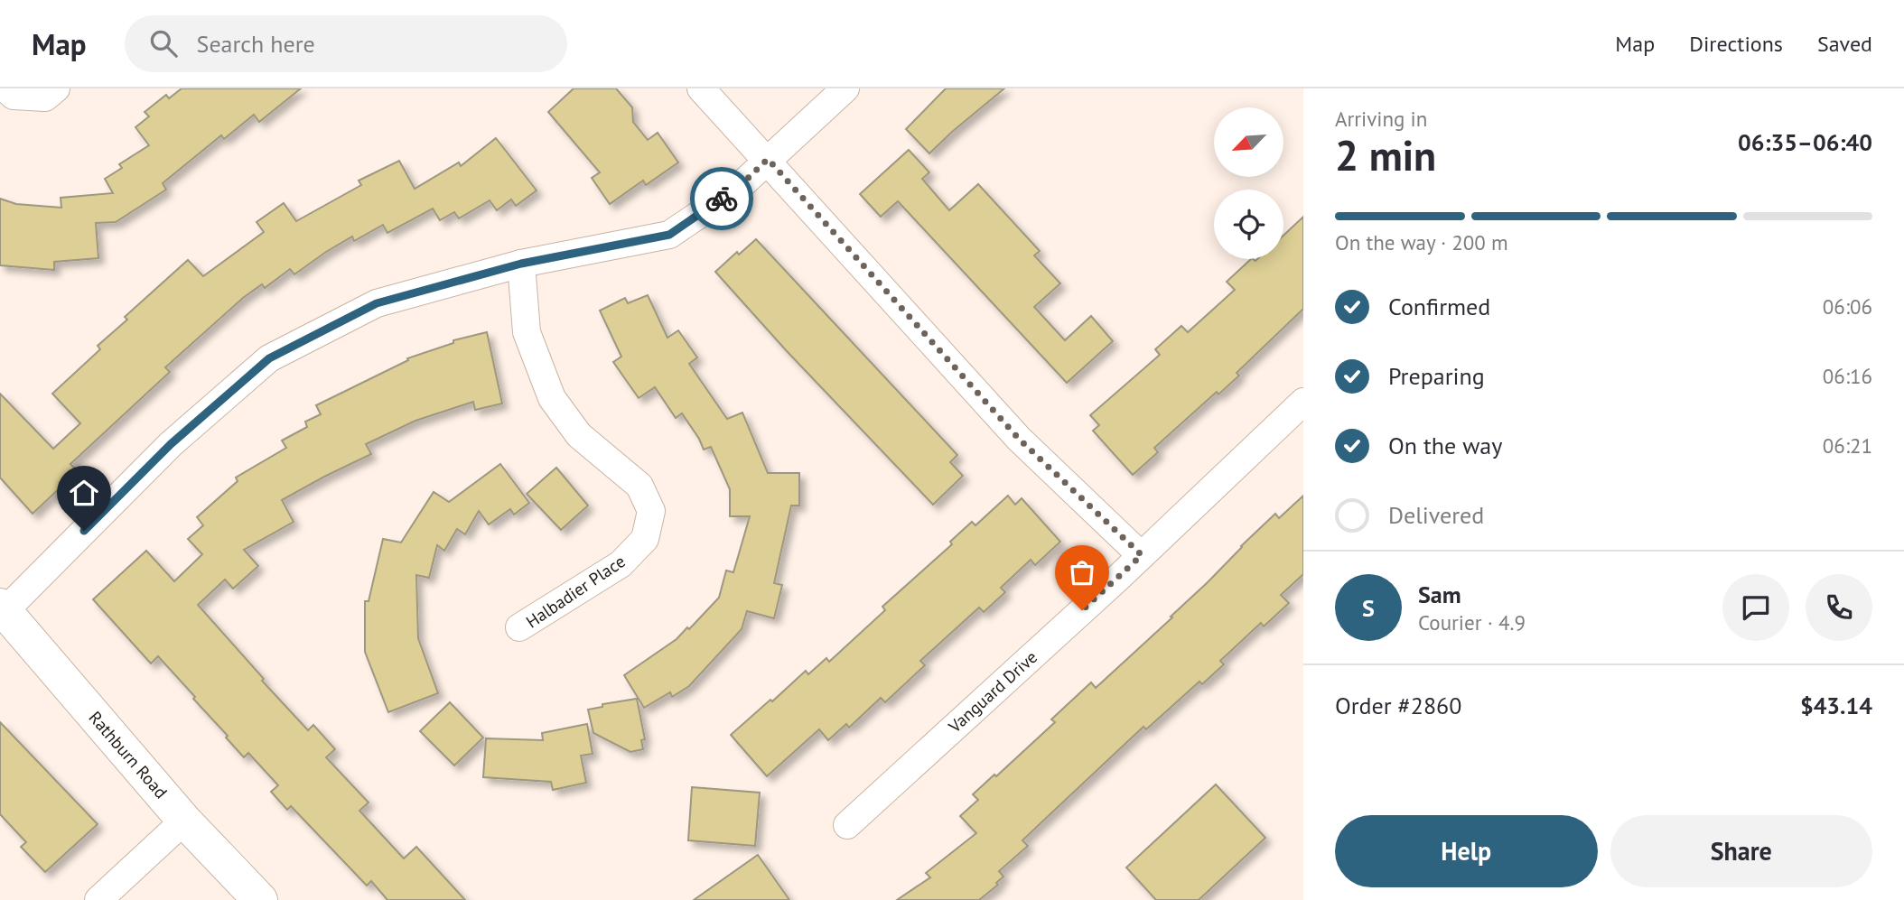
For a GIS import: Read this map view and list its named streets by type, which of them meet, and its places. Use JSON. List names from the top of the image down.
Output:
{
  "streets": {
    "street": ["Halbadier Place", "Vanguard Drive", "Rathburn Road"]
  },
  "north": "bottom left",
  "page": {
    "header": "Map",
    "search": "Search here",
    "nav": ["Map", "Directions", "Saved"],
    "heading": ["2 min", "Arriving in", "06:35–06:40"],
    "panel": [
      "Sam",
      "Courier · 4.9",
      "Order #2860",
      "$43.14"
    ],
    "bar": "On the way · 200 m",
    "list": [
      ["Confirmed", "06:06"],
      ["Preparing", "06:16"],
      ["On the way", "06:21"],
      "Delivered"
    ],
    "round": "S",
    "buttons": ["Help", "Share"]
  }
}
